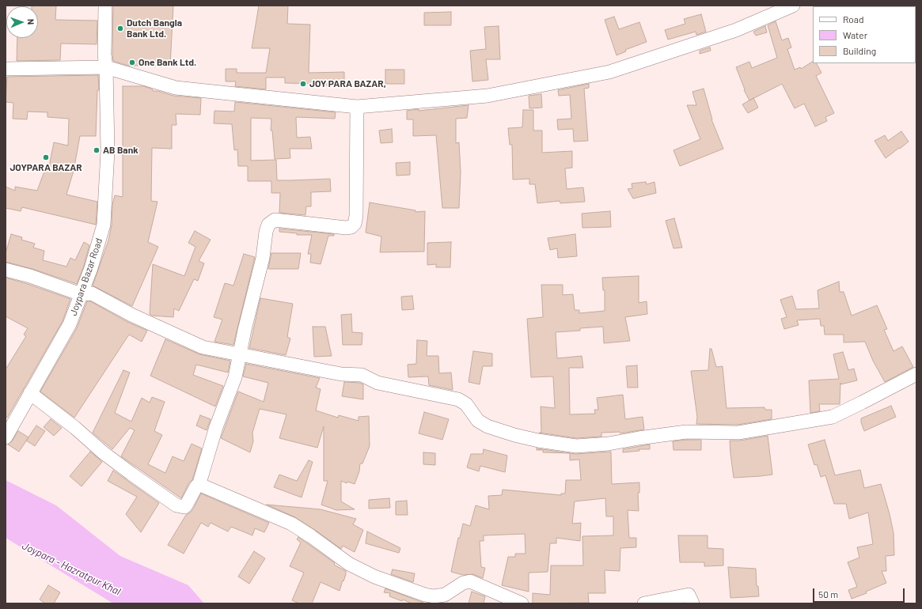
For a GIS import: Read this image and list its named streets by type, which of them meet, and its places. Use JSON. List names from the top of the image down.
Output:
{
  "streets": {
    "street": ["Joypara Bazar Road"]
  },
  "water": ["Joypara - Hazratpur Khal"],
  "places": [
    "Dutch Bangla Bank Ltd.",
    "One Bank Ltd.",
    "JOY PARA BAZAR,",
    "AB Bank",
    "JOYPARA BAZAR"
  ],
  "legend": ["Road", "Water", "Building"],
  "scale_bar": "50 m",
  "north": "right"
}
